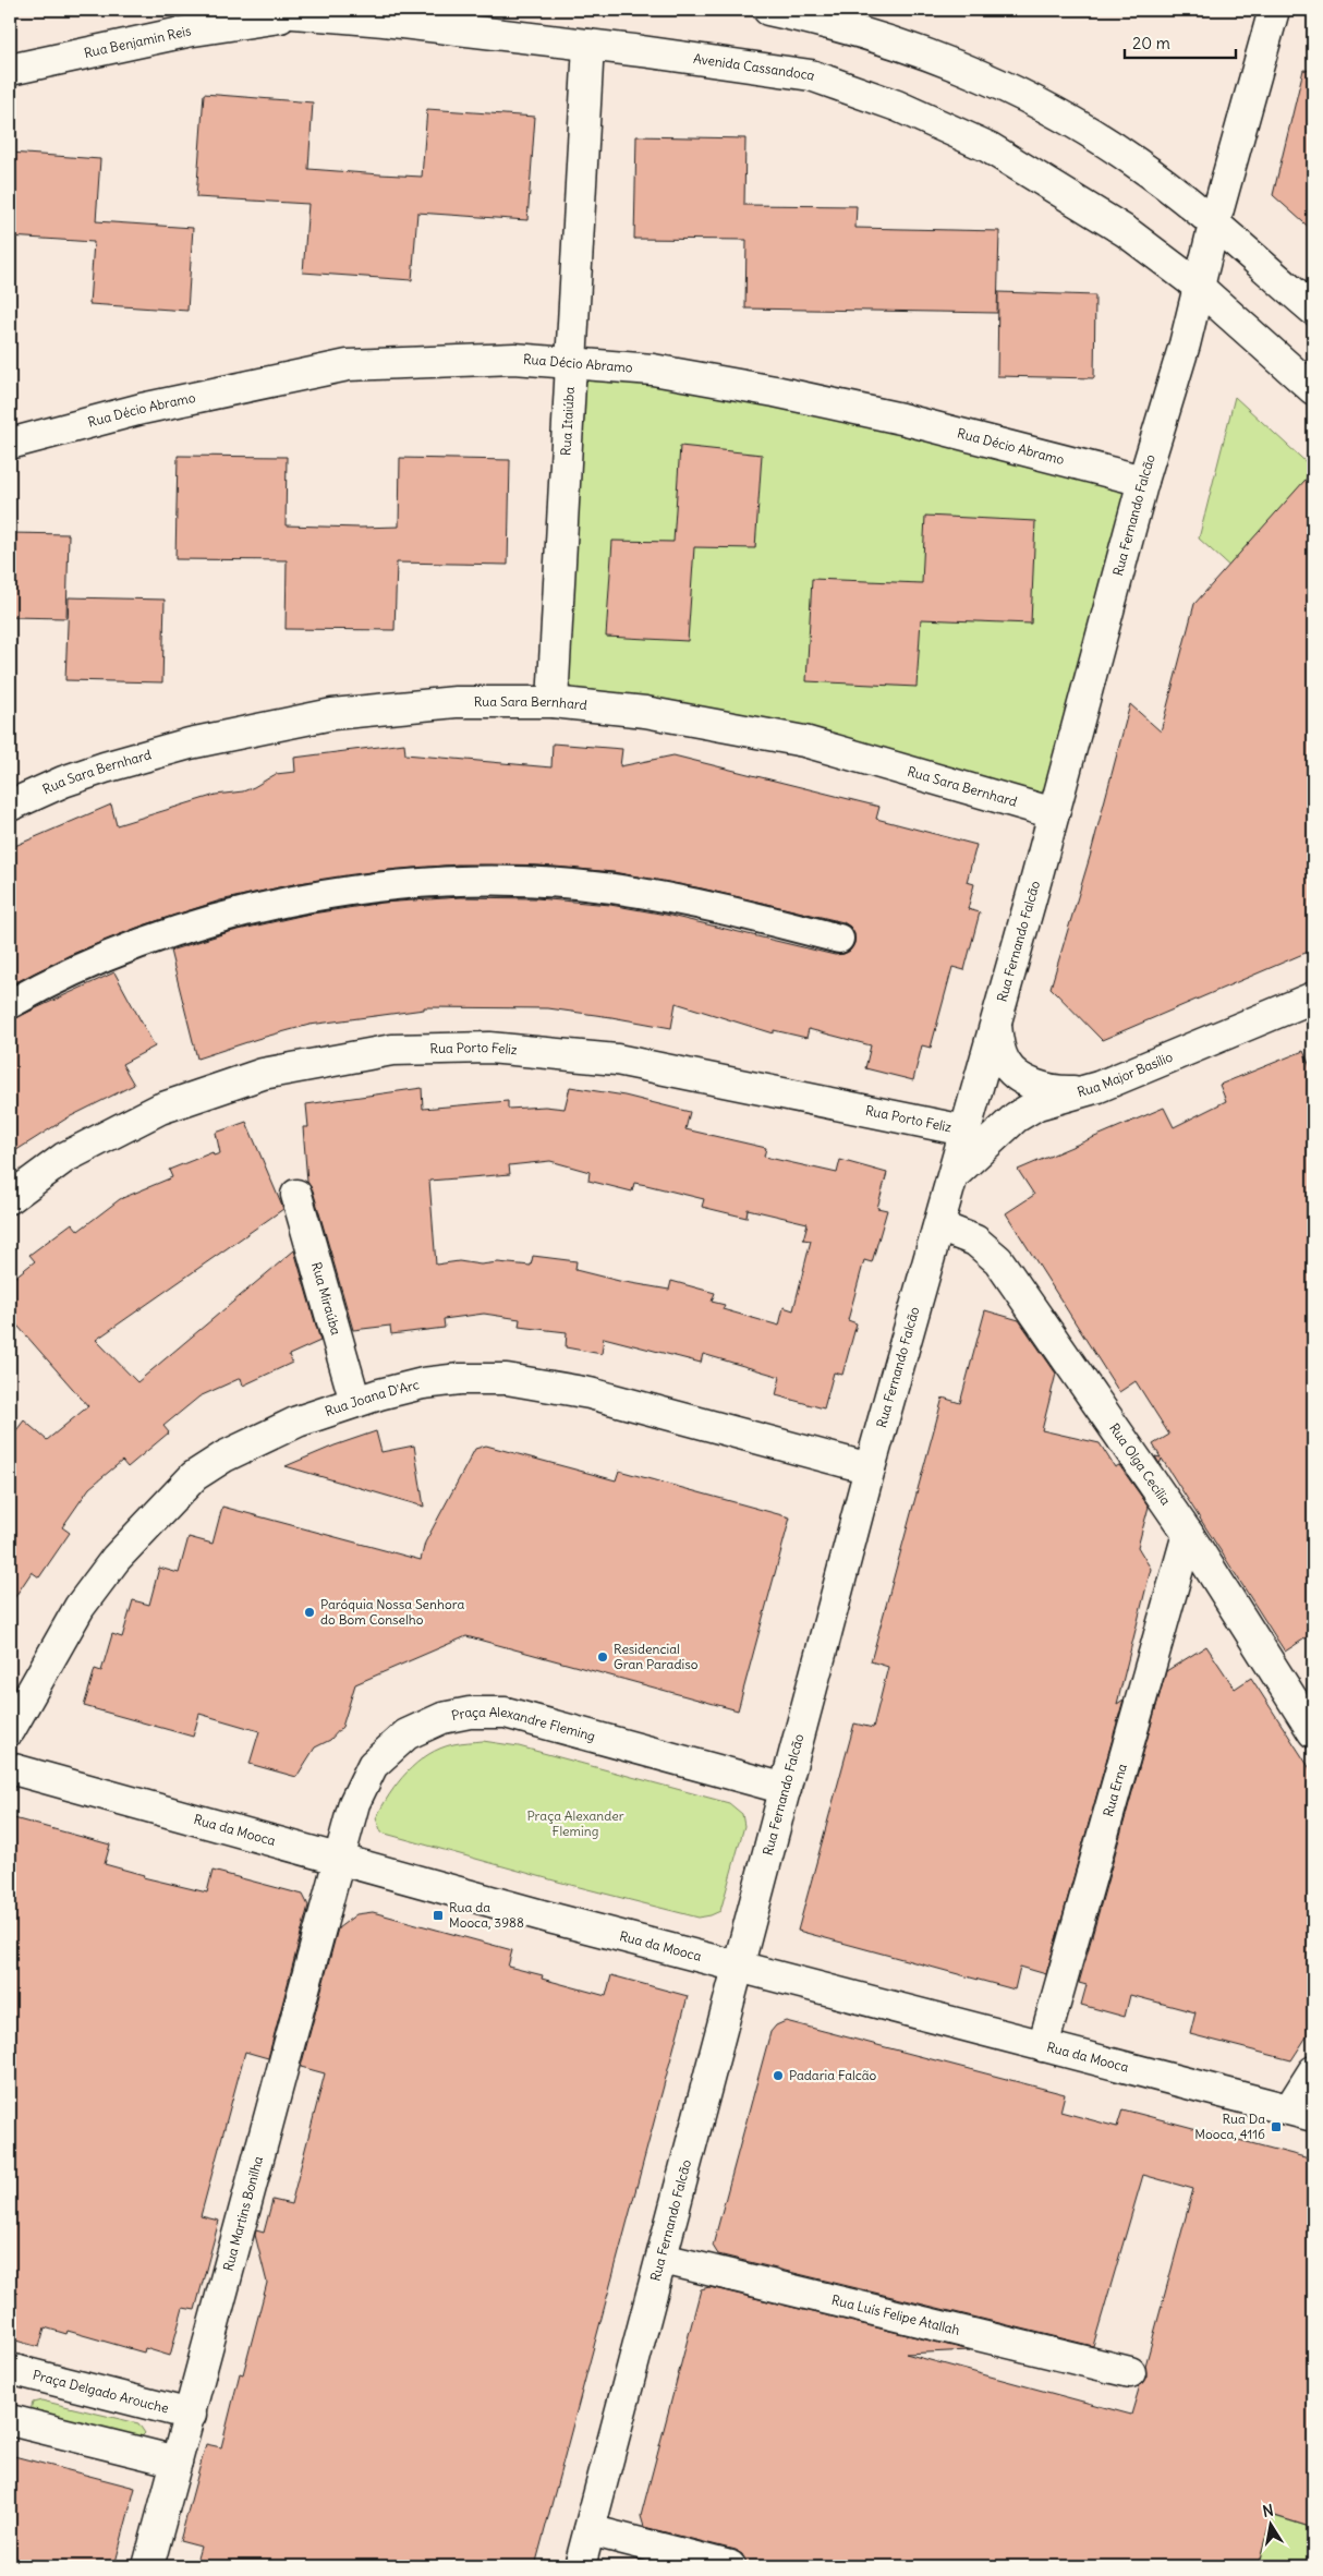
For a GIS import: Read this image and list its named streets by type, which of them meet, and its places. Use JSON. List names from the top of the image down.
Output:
{
  "streets": {
    "street": [
      "Rua Benjamin Reis",
      "Avenida Cassandoca",
      "Rua Décio Abramo",
      "Rua Itaiúba",
      "Rua Fernando Falcão",
      "Rua Sara Bernhard",
      "Rua Porto Feliz",
      "Rua Major Basílio",
      "Rua Miraúba",
      "Rua Joana D'Arc",
      "Rua Olga Cecília",
      "Praça Alexandre Fleming",
      "Rua Erna",
      "Rua da Mooca",
      "Rua Martins Bonilha",
      "Rua Luís Felipe Atallah",
      "Praça Delgado Arouche"
    ]
  },
  "crossings": [
    ["Rua Benjamin Reis", "Avenida Cassandoca"],
    ["Avenida Cassandoca", "Rua Itaiúba"],
    ["Avenida Cassandoca", "Rua Fernando Falcão"],
    ["Rua Décio Abramo", "Rua Itaiúba"],
    ["Rua Décio Abramo", "Rua Fernando Falcão"],
    ["Rua Itaiúba", "Rua Sara Bernhard"],
    ["Rua Fernando Falcão", "Rua Sara Bernhard"],
    ["Rua Fernando Falcão", "Rua Porto Feliz"],
    ["Rua Fernando Falcão", "Rua Major Basílio"],
    ["Rua Fernando Falcão", "Rua Joana D'Arc"],
    ["Rua Fernando Falcão", "Rua Olga Cecília"],
    ["Rua Fernando Falcão", "Praça Alexandre Fleming"],
    ["Rua Fernando Falcão", "Rua da Mooca"],
    ["Rua Fernando Falcão", "Rua Luís Felipe Atallah"],
    ["Rua Miraúba", "Rua Joana D'Arc"],
    ["Rua Olga Cecília", "Rua Erna"],
    ["Praça Alexandre Fleming", "Rua da Mooca"],
    ["Praça Alexandre Fleming", "Rua Martins Bonilha"],
    ["Rua Erna", "Rua da Mooca"],
    ["Rua da Mooca", "Rua Martins Bonilha"],
    ["Rua Martins Bonilha", "Praça Delgado Arouche"]
  ],
  "parks": ["Praça Alexander Fleming"],
  "places": {
    "other": ["Paróquia Nossa Senhora do Bom Conselho", "Residencial Gran Paradiso", "Padaria Falcão"],
    "transit": ["Rua da Mooca, 3988", "Rua Da Mooca, 4116"]
  },
  "scale_bar": "20 m",
  "north": "top"
}
